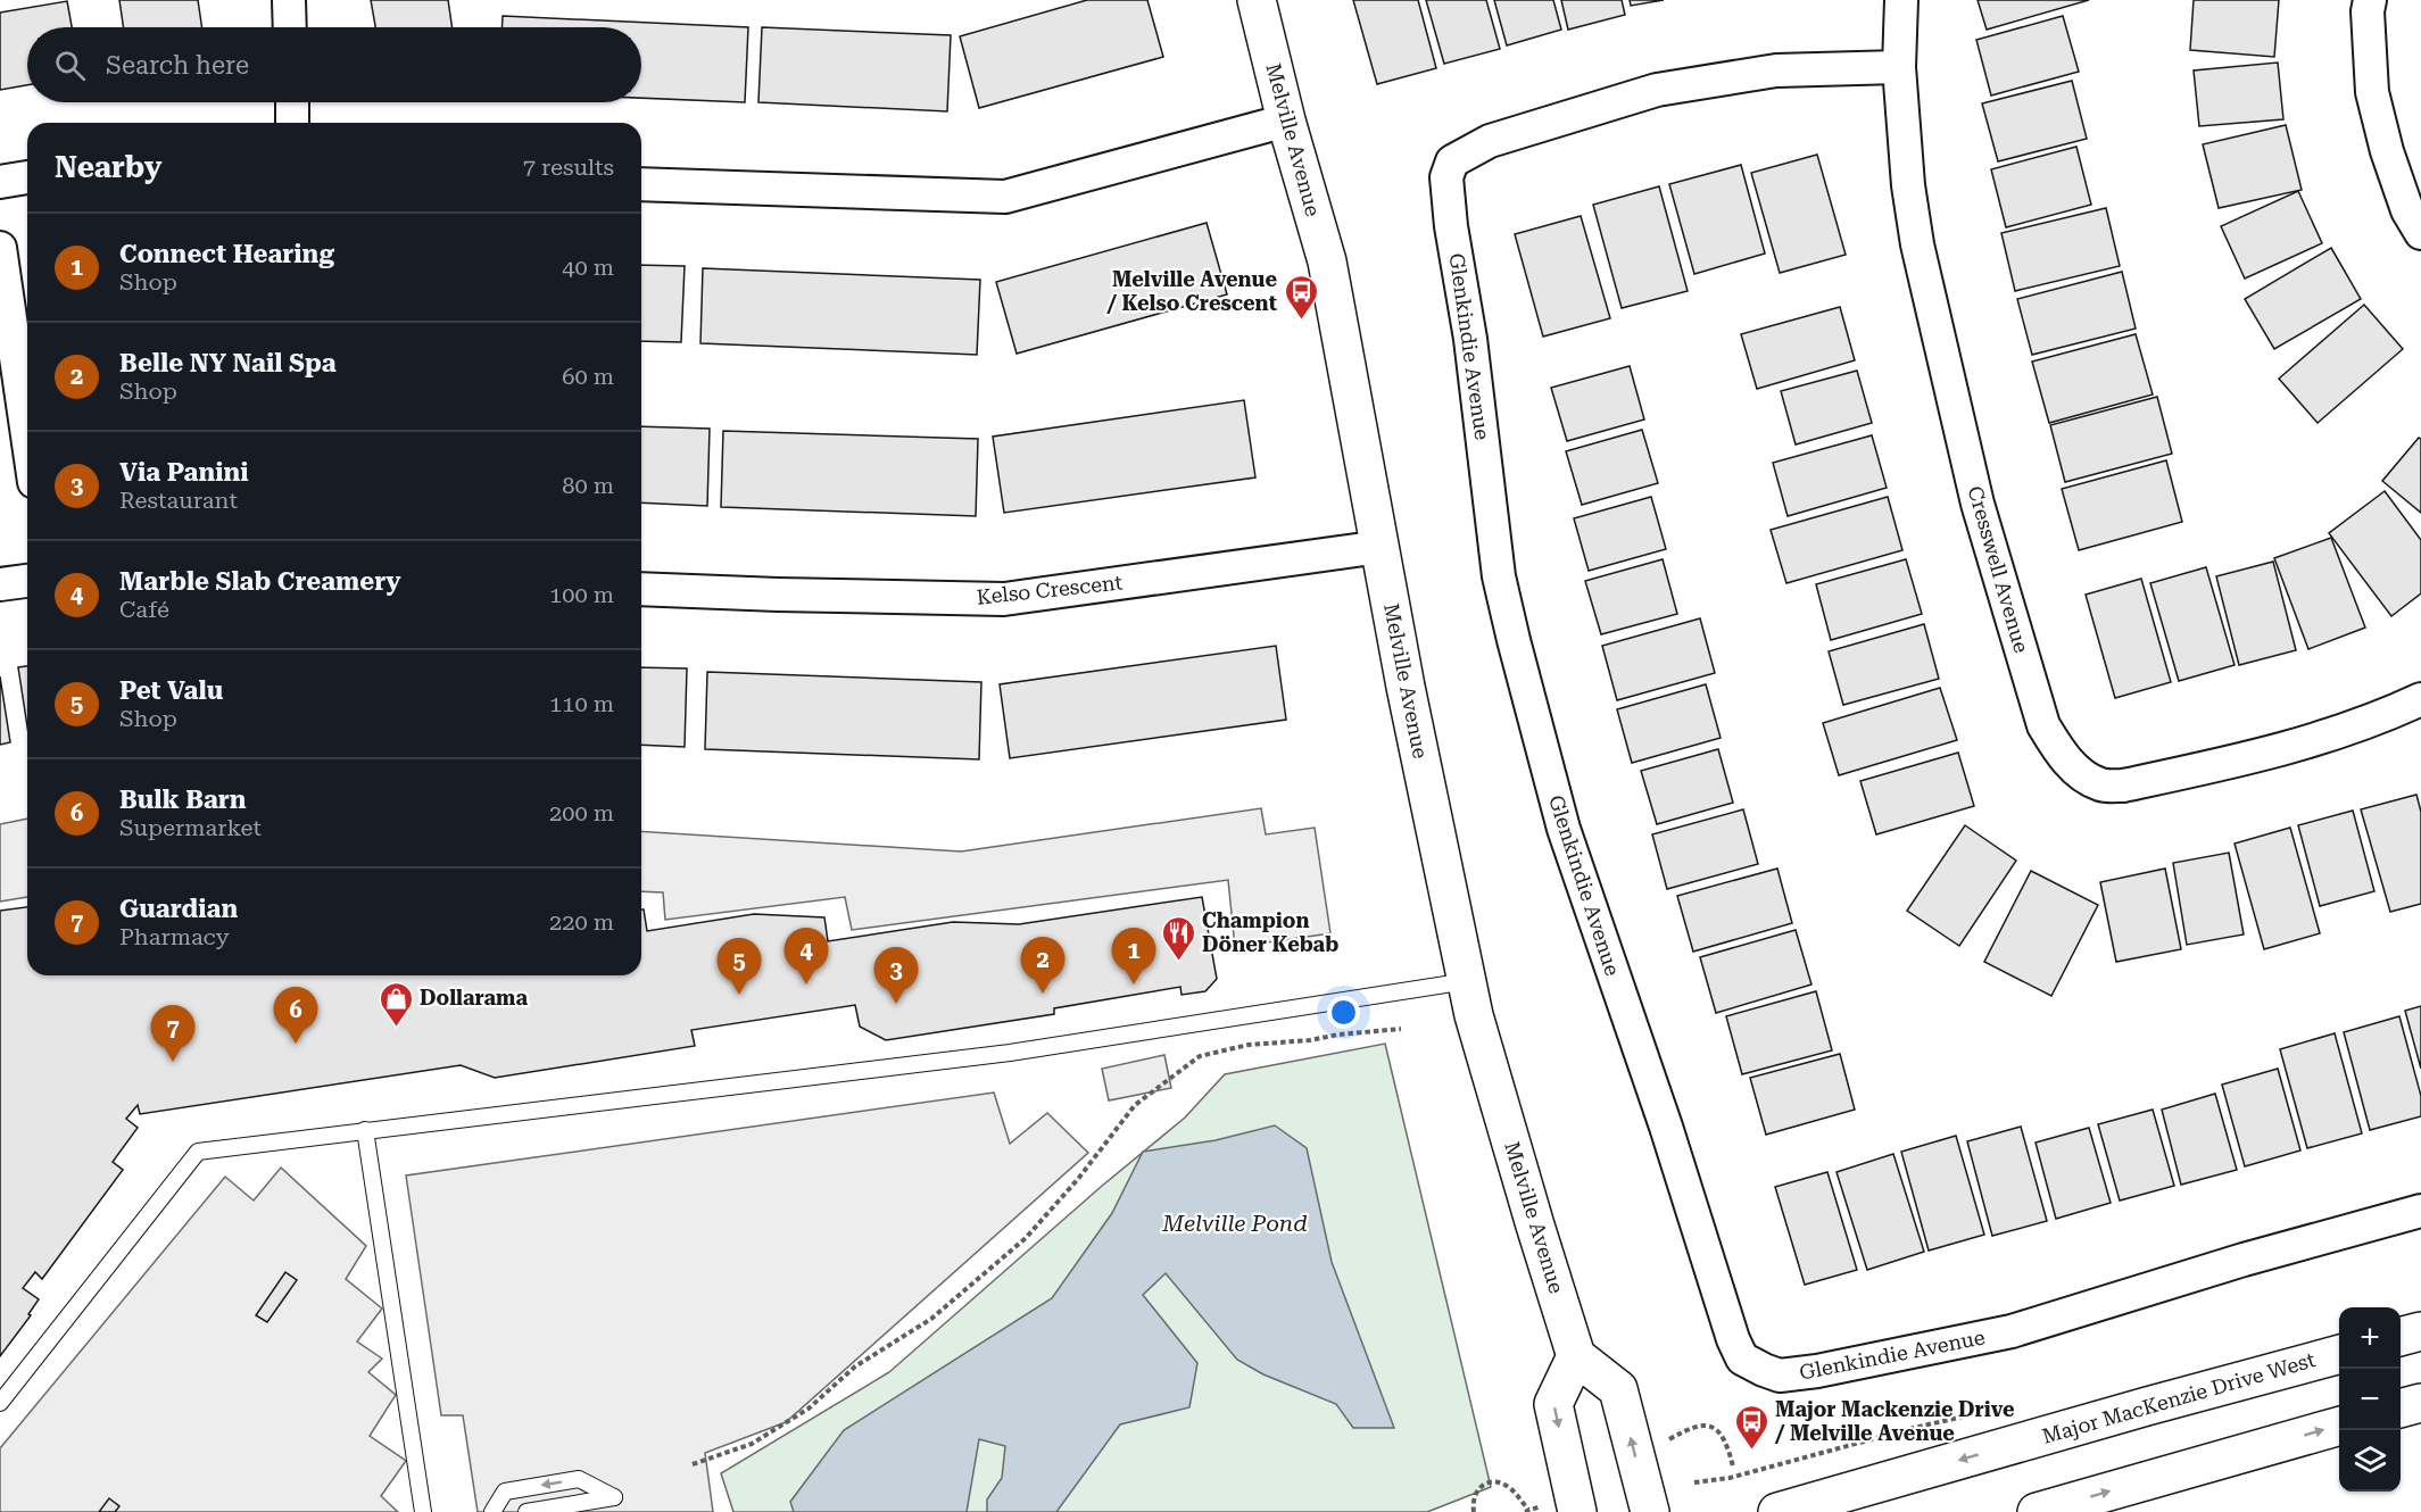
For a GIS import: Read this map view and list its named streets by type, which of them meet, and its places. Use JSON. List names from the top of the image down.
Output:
{
  "streets": {
    "street": [
      "Melville Avenue",
      "Glenkindie Avenue",
      "Cresswell Avenue",
      "Kelso Crescent",
      "Major MacKenzie Drive West"
    ]
  },
  "crossings": [
    ["Melville Avenue", "Kelso Crescent"],
    ["Glenkindie Avenue", "Cresswell Avenue"]
  ],
  "water": ["Melville Pond"],
  "places": {
    "bus stop": ["Melville Avenue / Kelso Crescent", "Major Mackenzie Drive / Melville Avenue"],
    "restaurant": ["Champion Döner Kebab"],
    "shop": ["Dollarama"]
  },
  "page": {
    "search": "Search here",
    "heading": ["Nearby", "7 results"],
    "list": [
      {
        "mark": "1",
        "name": "Connect Hearing",
        "note": "Shop",
        "value": "40 m"
      },
      {
        "mark": "2",
        "name": "Belle NY Nail Spa",
        "note": "Shop",
        "value": "60 m"
      },
      {
        "mark": "3",
        "name": "Via Panini",
        "note": "Restaurant",
        "value": "80 m"
      },
      {
        "mark": "4",
        "name": "Marble Slab Creamery",
        "note": "Café",
        "value": "100 m"
      },
      {
        "mark": "5",
        "name": "Pet Valu",
        "note": "Shop",
        "value": "110 m"
      },
      {
        "mark": "6",
        "name": "Bulk Barn",
        "note": "Supermarket",
        "value": "200 m"
      },
      {
        "mark": "7",
        "name": "Guardian",
        "note": "Pharmacy",
        "value": "220 m"
      }
    ],
    "pins": [
      "1",
      "4",
      "2",
      "5",
      "3",
      "6",
      "7"
    ],
    "map_buttons": ["+", "−"]
  }
}
